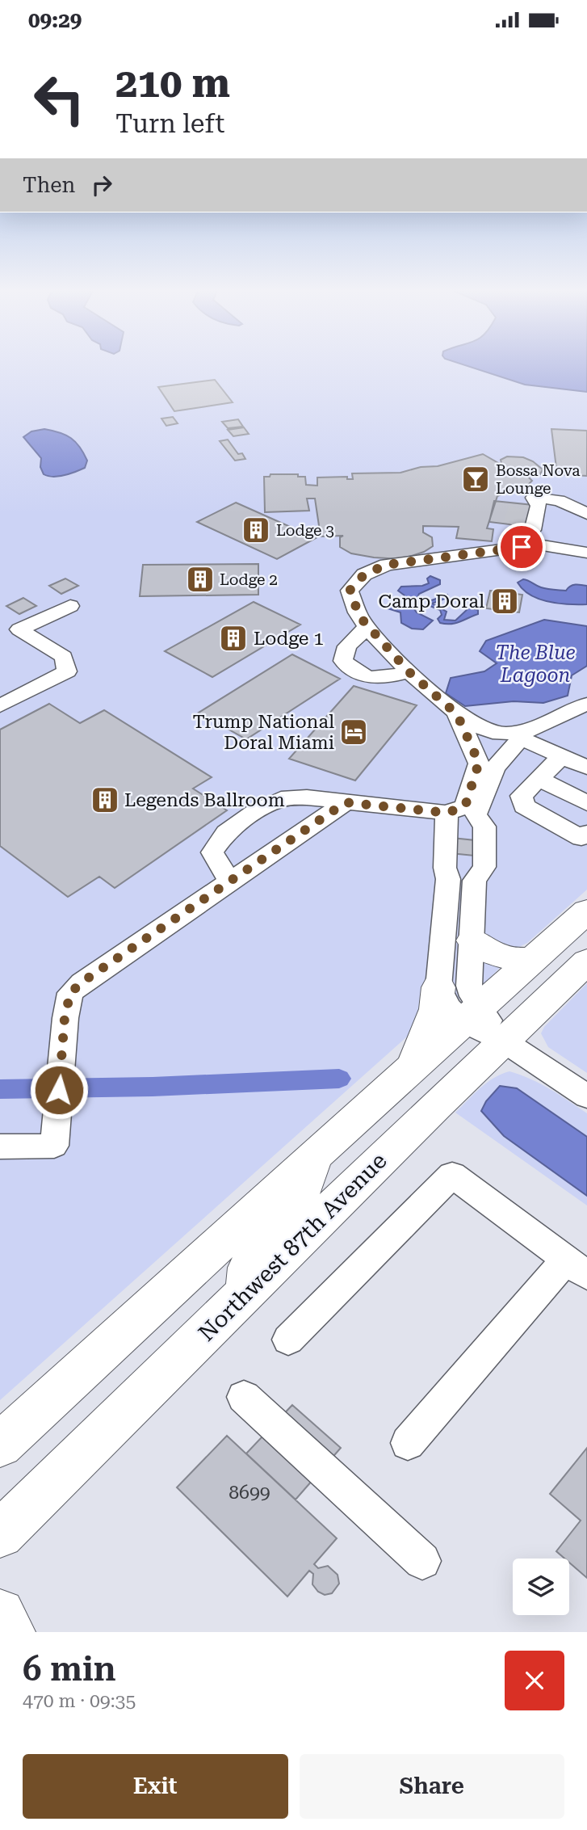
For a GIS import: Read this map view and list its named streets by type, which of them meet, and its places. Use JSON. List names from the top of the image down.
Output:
{
  "streets": {
    "main road": ["Northwest 87th Avenue"]
  },
  "water": ["The Blue Lagoon"],
  "places": {
    "bar": ["Bossa Nova Lounge"],
    "building": [
      "Lodge 3",
      "Lodge 2",
      "Camp Doral",
      "Lodge 1",
      "Legends Ballroom"
    ],
    "hotel": ["Trump National Doral Miami"]
  },
  "house_numbers": ["8699"],
  "page": {
    "status": "09:29",
    "turn": ["210 m", "Turn left"],
    "then": "Then",
    "heading": ["6 min", "470 m · 09:35"],
    "buttons": ["Exit", "Share"]
  }
}
